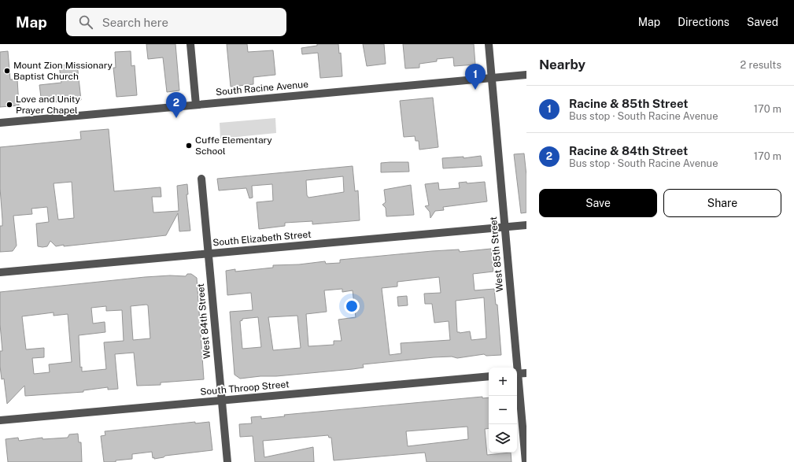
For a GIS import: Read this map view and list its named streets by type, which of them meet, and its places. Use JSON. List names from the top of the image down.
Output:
{
  "streets": {
    "street": [
      "South Racine Avenue",
      "South Elizabeth Street",
      "West 85th Street",
      "West 84th Street",
      "South Throop Street"
    ]
  },
  "crossings": [
    ["South Racine Avenue", "West 85th Street"],
    ["South Elizabeth Street", "West 85th Street"],
    ["South Elizabeth Street", "West 84th Street"],
    ["West 84th Street", "South Throop Street"]
  ],
  "places": ["Mount Zion Missionary Baptist Church", "Love and Unity Prayer Chapel", "Cuffe Elementary School"],
  "page": {
    "header": "Map",
    "search": "Search here",
    "nav": ["Map", "Directions", "Saved"],
    "heading": ["Nearby", "2 results"],
    "pins": ["1", "2"],
    "list": [
      {
        "mark": "1",
        "name": "Racine & 85th Street",
        "note": "Bus stop · South Racine Avenue",
        "value": "170 m"
      },
      {
        "mark": "2",
        "name": "Racine & 84th Street",
        "note": "Bus stop · South Racine Avenue",
        "value": "170 m"
      }
    ],
    "buttons": ["Save", "Share"],
    "map_buttons": ["+", "−"]
  }
}
